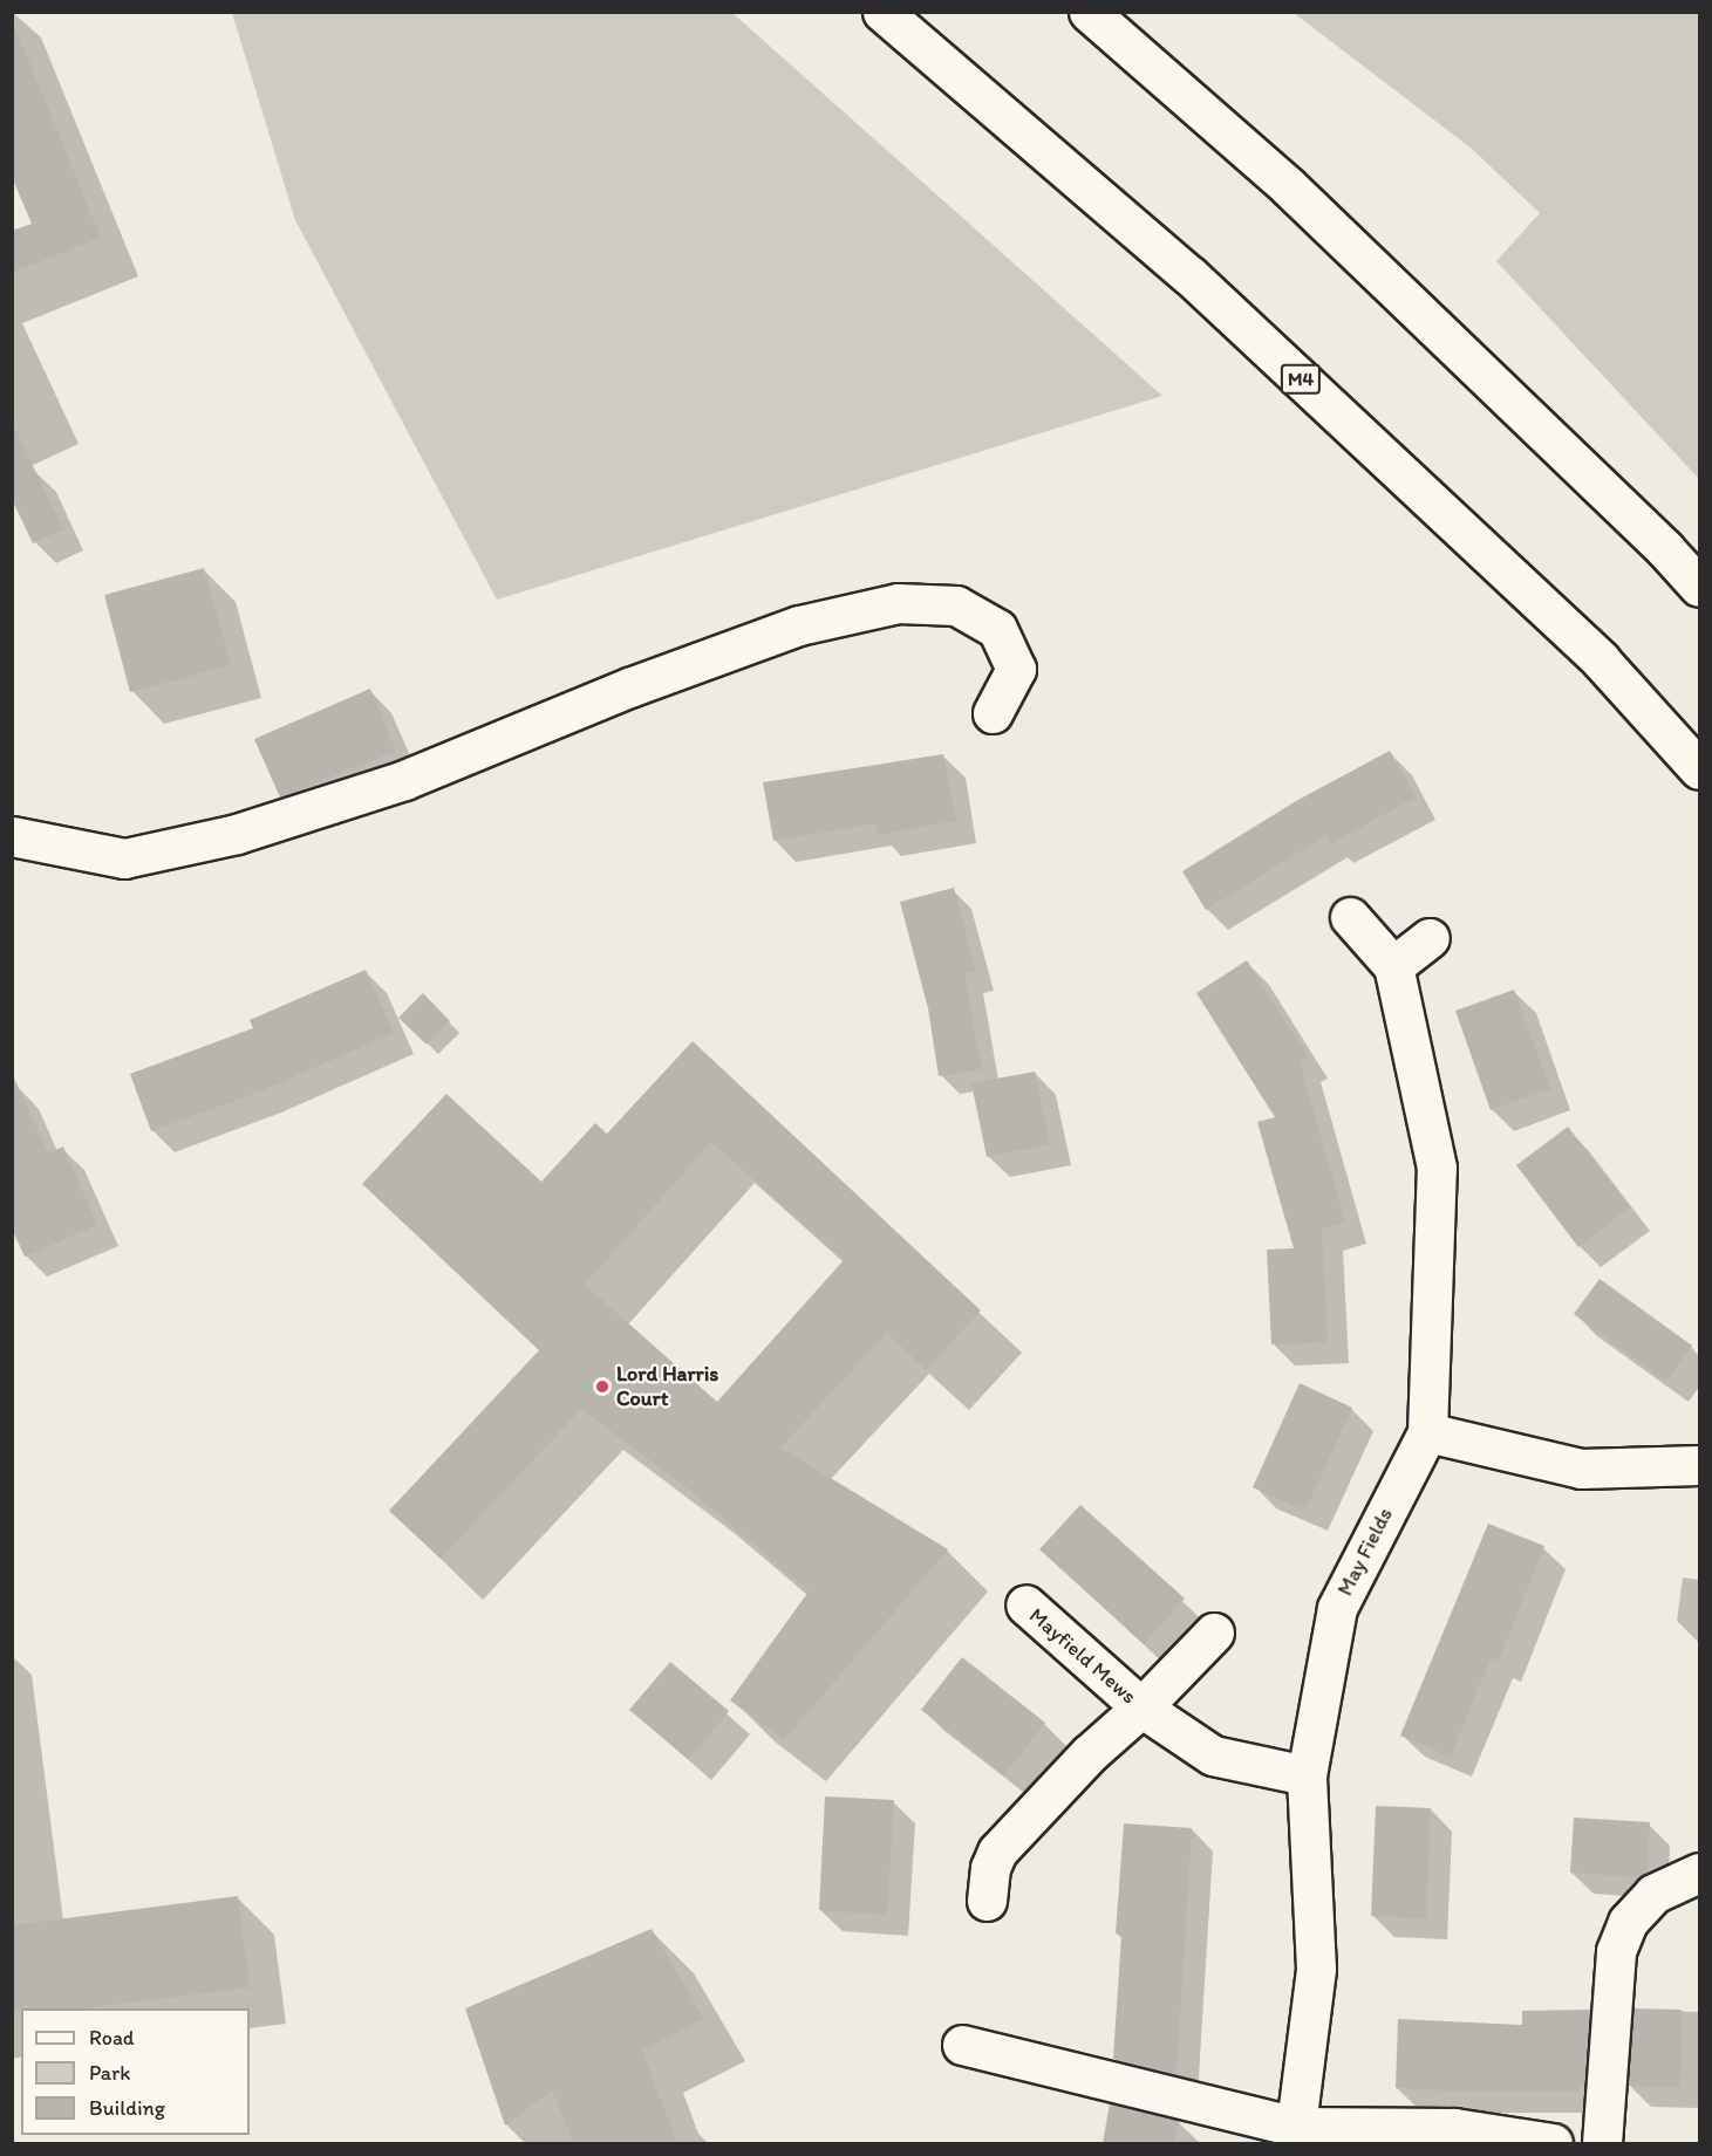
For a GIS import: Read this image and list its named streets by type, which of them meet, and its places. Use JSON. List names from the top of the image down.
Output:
{
  "streets": {
    "main road": ["M4", "May Fields", "Mayfield Mews"]
  },
  "crossings": [
    ["May Fields", "Mayfield Mews"]
  ],
  "places": ["Lord Harris Court"],
  "legend": ["Road", "Park", "Building"]
}
